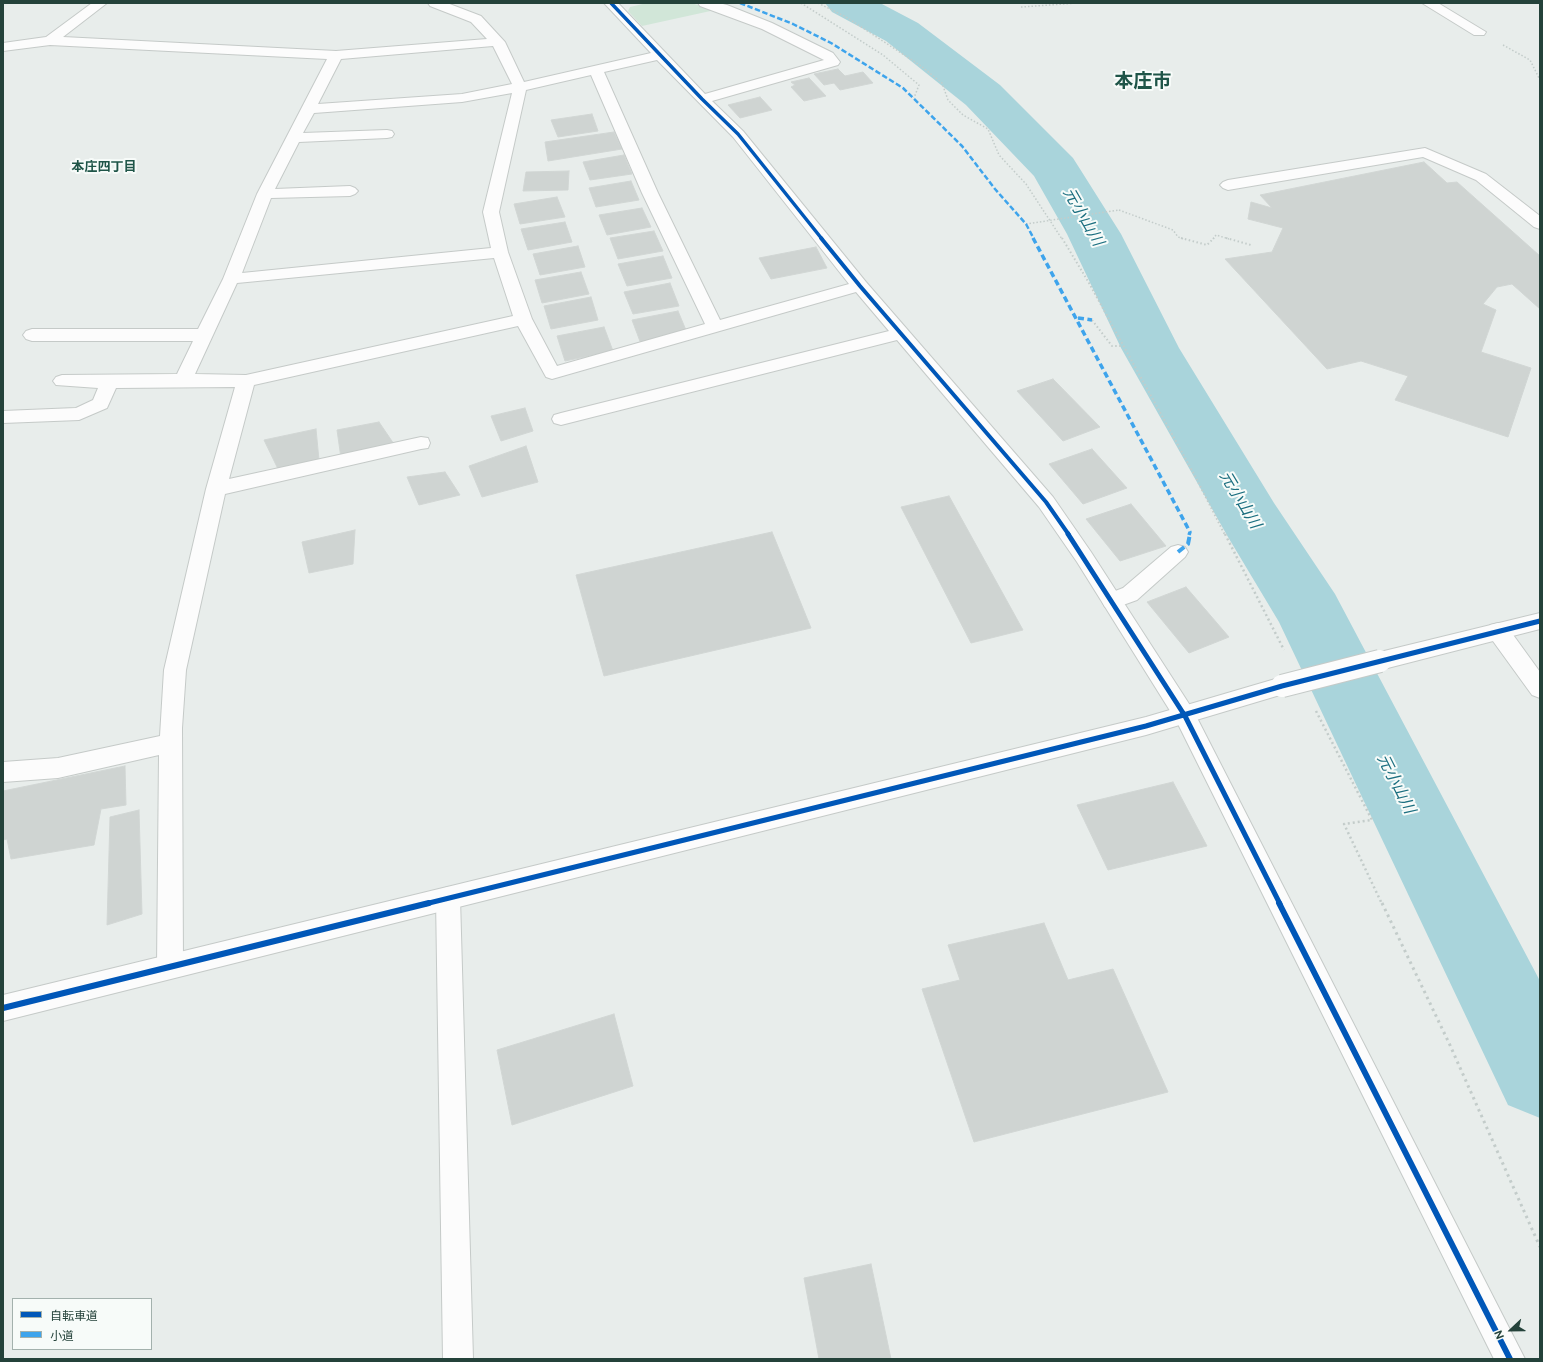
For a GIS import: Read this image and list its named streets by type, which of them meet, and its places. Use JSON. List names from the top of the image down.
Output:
{
  "districts": ["本庄市", "本庄四丁目"],
  "water": ["元小山川"],
  "legend": ["自転車道", "小道"],
  "north": "left"
}
